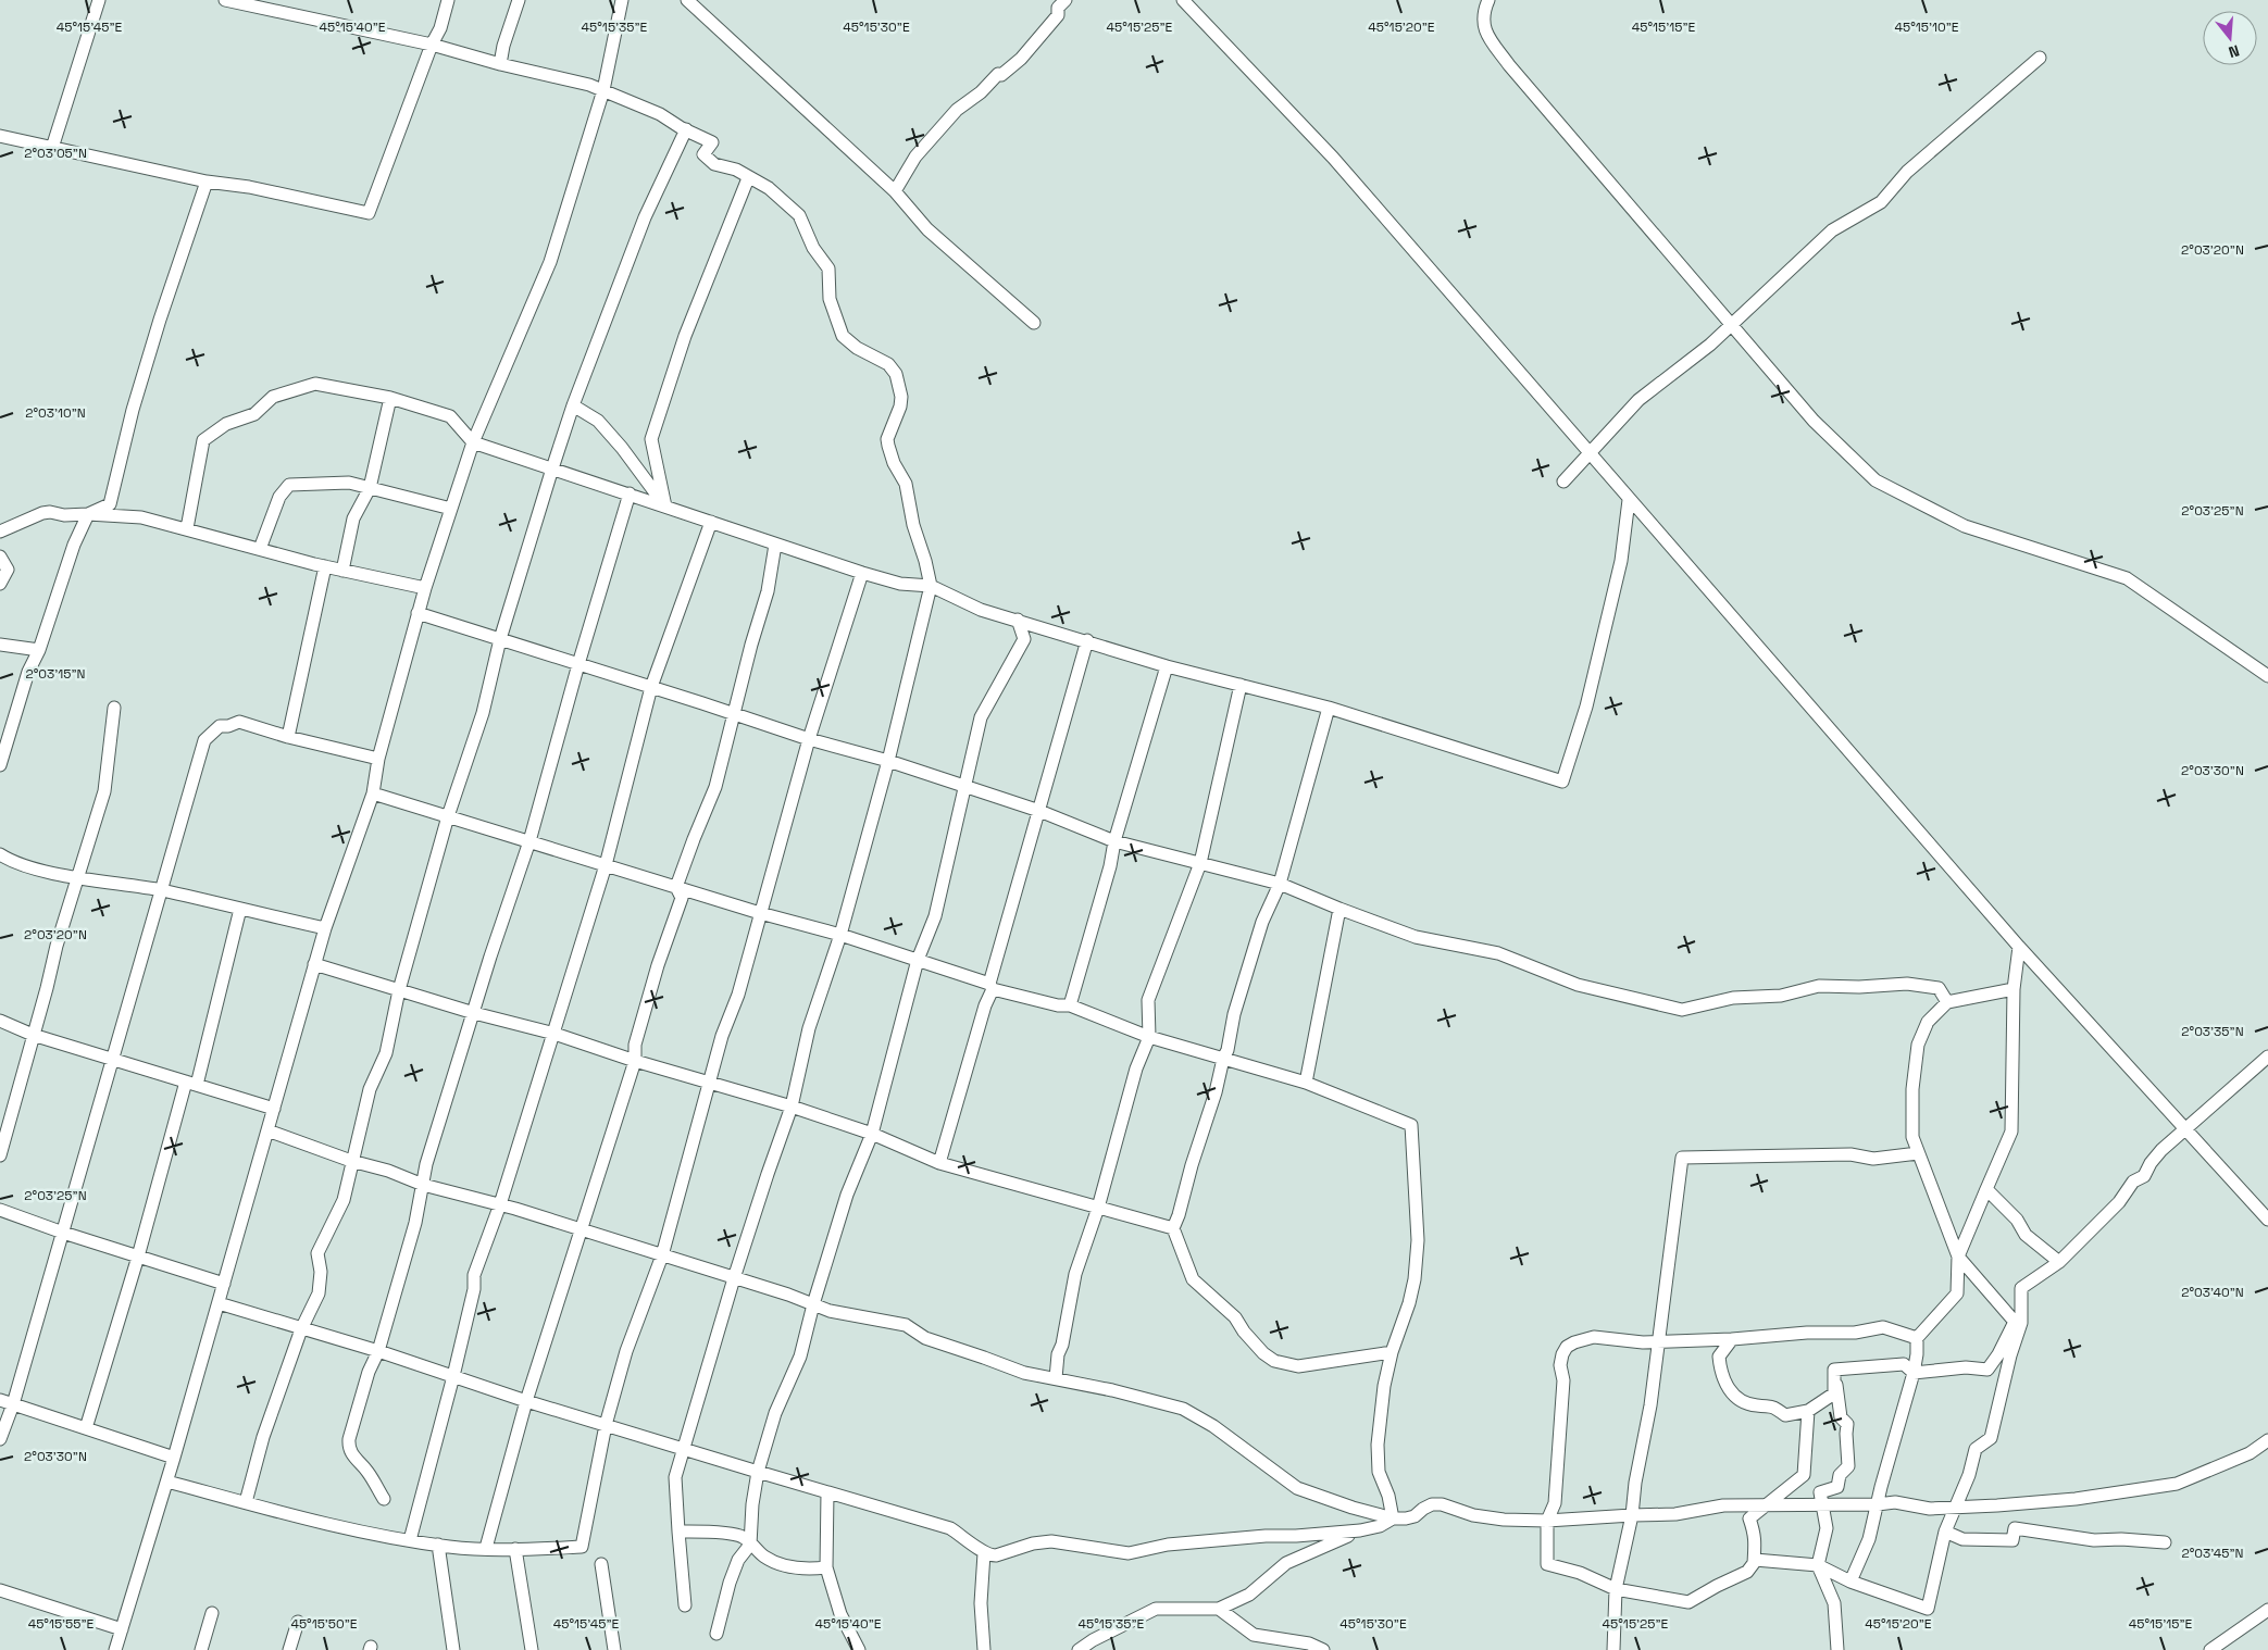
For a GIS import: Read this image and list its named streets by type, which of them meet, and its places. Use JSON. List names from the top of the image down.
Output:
{
  "north": "bottom",
  "coordinates": [
    "45°15'45\"E",
    "45°15'40\"E",
    "45°15'35\"E",
    "45°15'30\"E",
    "45°15'25\"E",
    "45°15'20\"E",
    "45°15'15\"E",
    "45°15'10\"E",
    "2°03'05\"N",
    "2°03'20\"N",
    "2°03'10\"N",
    "2°03'25\"N",
    "2°03'15\"N",
    "2°03'30\"N",
    "2°03'35\"N",
    "2°03'40\"N",
    "2°03'45\"N",
    "45°15'55\"E",
    "45°15'50\"E"
  ]
}
